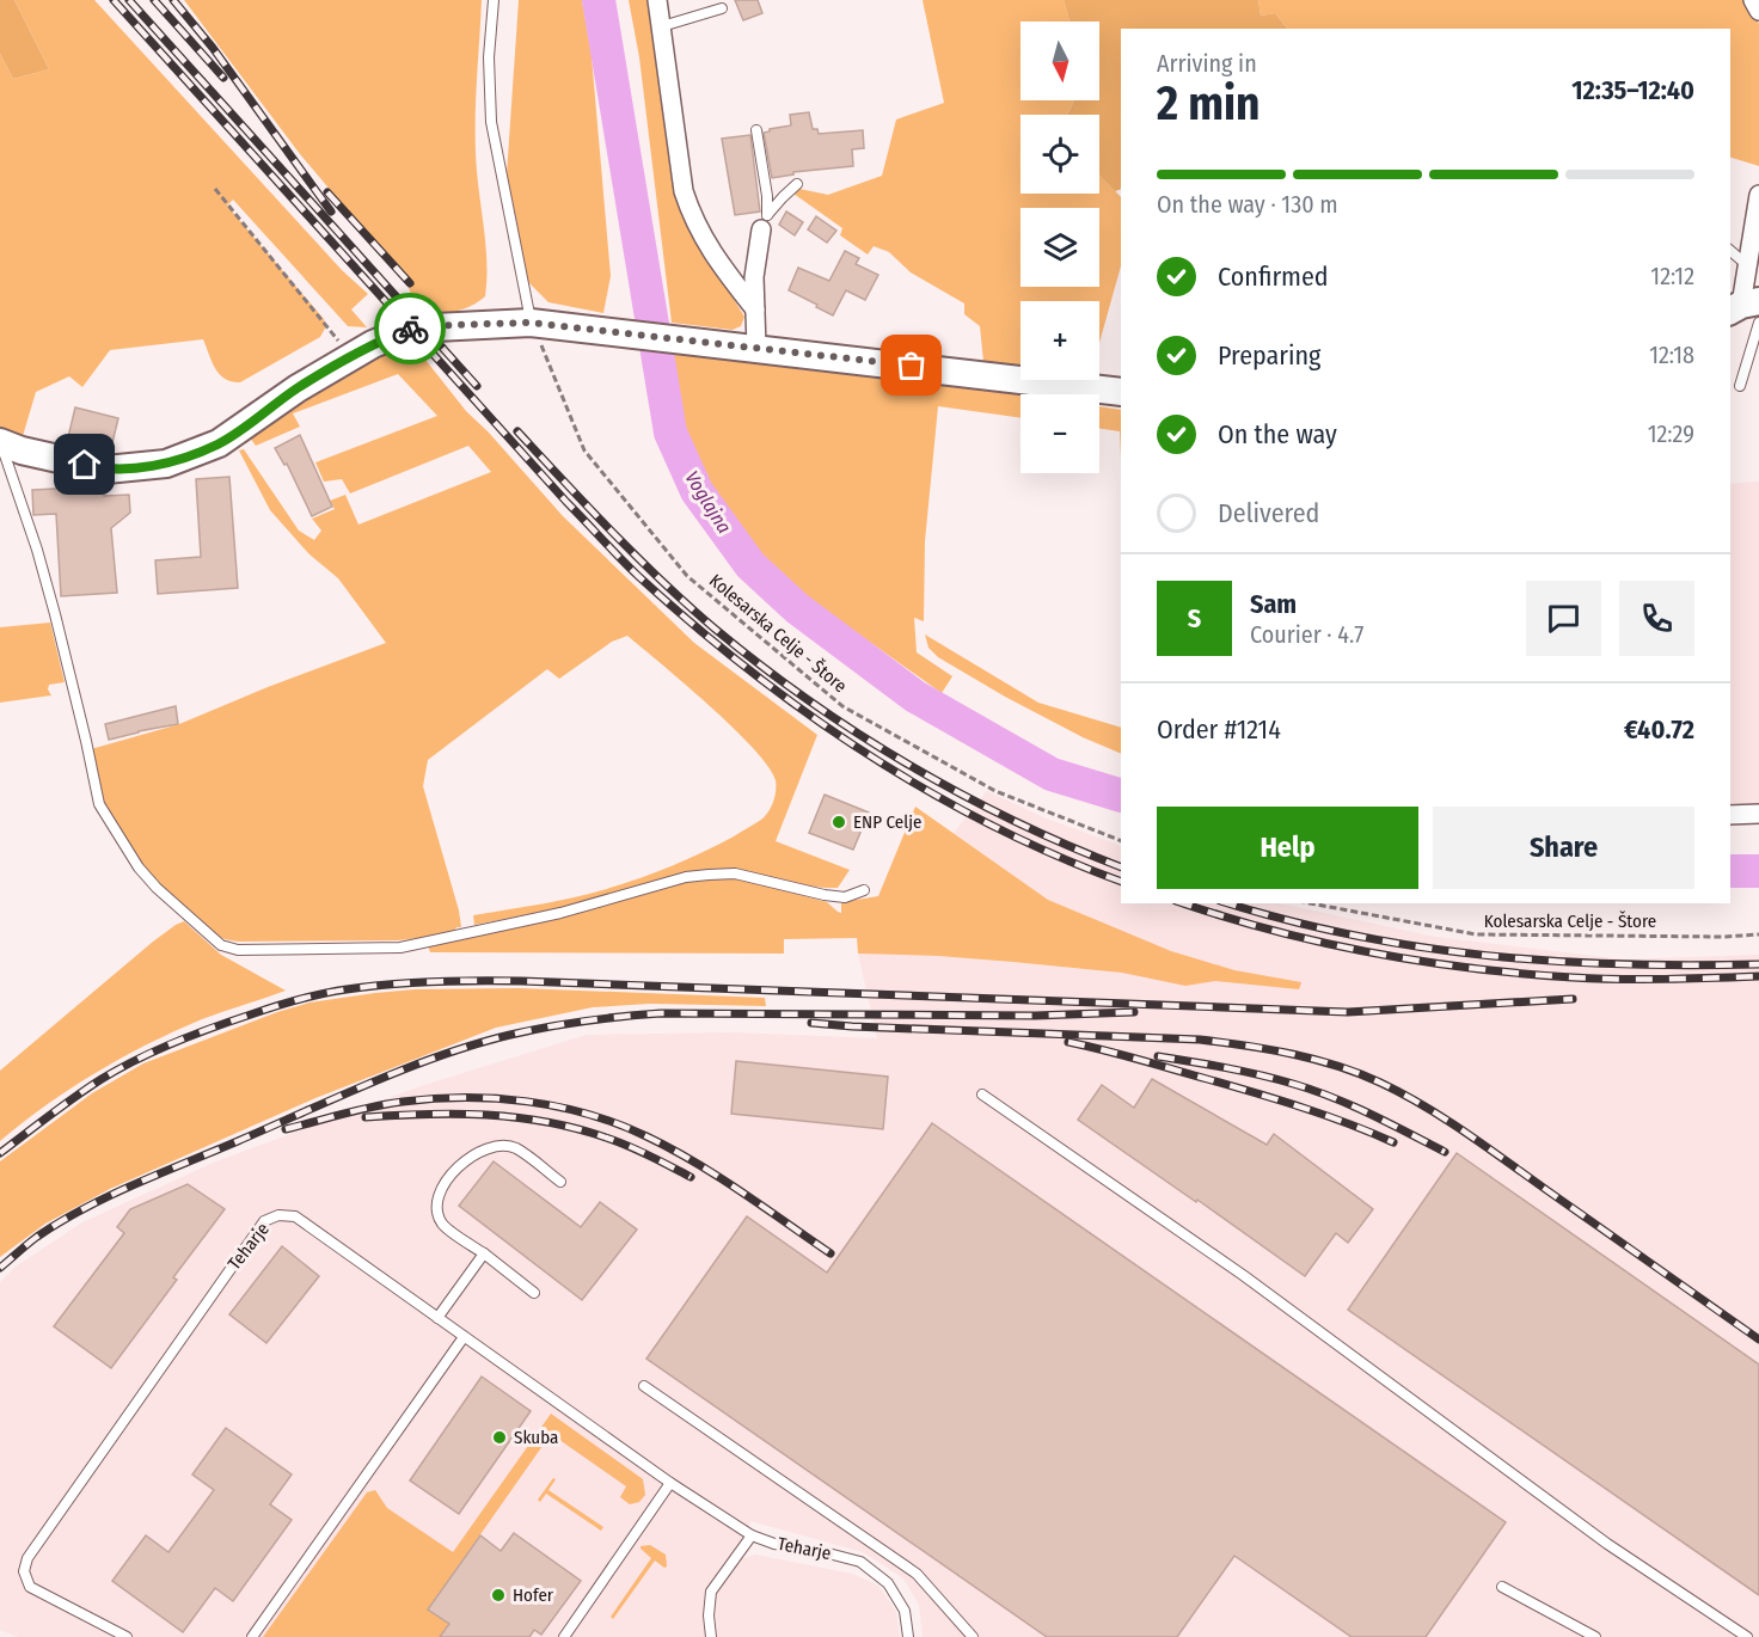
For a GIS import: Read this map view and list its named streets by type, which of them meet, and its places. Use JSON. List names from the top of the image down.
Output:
{
  "streets": {
    "lane": ["Teharje"],
    "path": ["Kolesarska Celje - Štore"]
  },
  "water": ["Voglajna"],
  "places": ["ENP Celje", "Skuba", "Hofer"],
  "north": "bottom",
  "page": {
    "map_buttons": ["+", "−"],
    "heading": ["2 min", "Arriving in", "12:35–12:40"],
    "panel": [
      "Sam",
      "Courier · 4.7",
      "Order #1214",
      "€40.72"
    ],
    "bar": "On the way · 130 m",
    "list": [
      ["Confirmed", "12:12"],
      ["Preparing", "12:18"],
      ["On the way", "12:29"],
      "Delivered"
    ],
    "round": "S",
    "buttons": ["Help", "Share"]
  }
}
